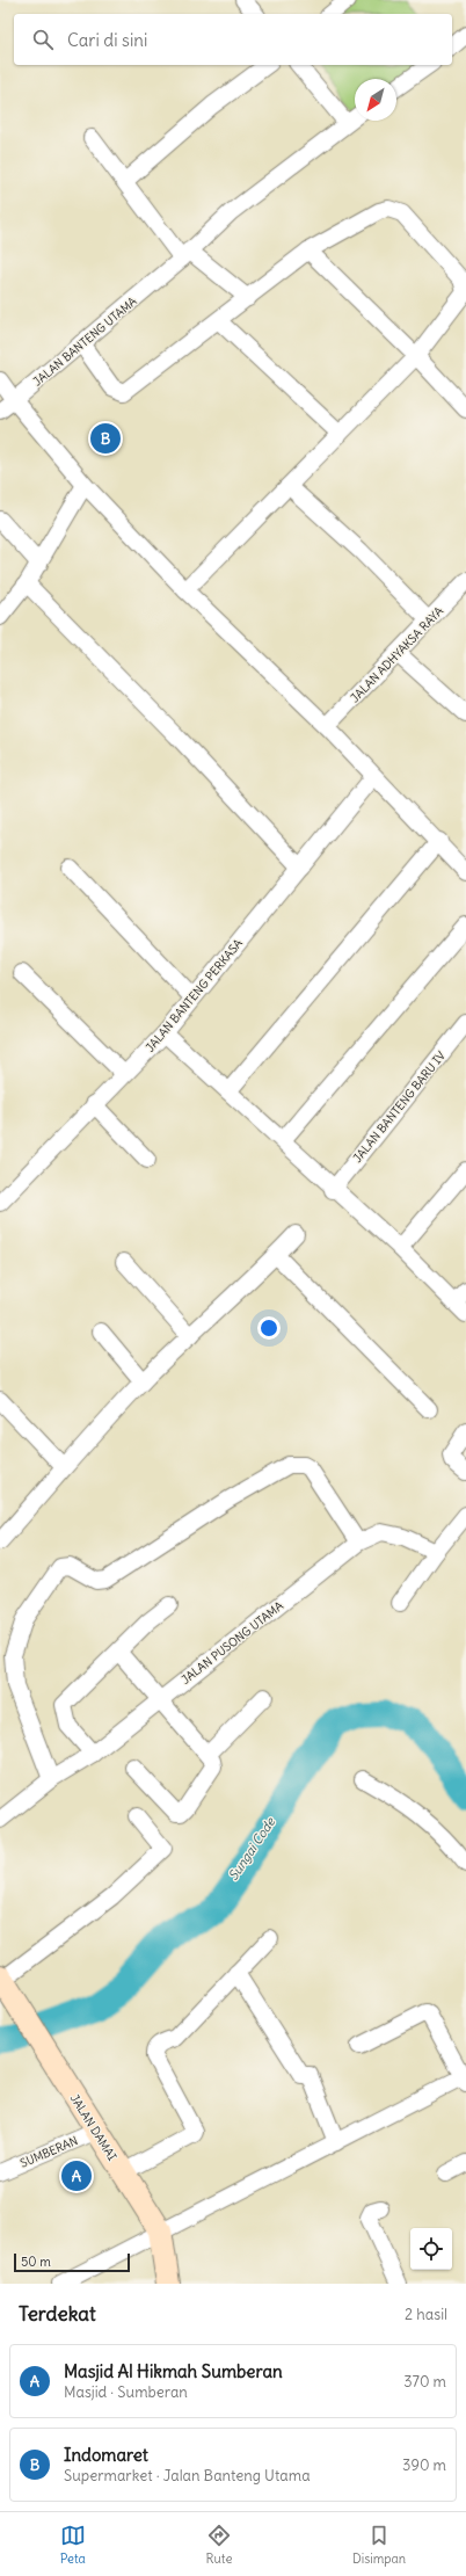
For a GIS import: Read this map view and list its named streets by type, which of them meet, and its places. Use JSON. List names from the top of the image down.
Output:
{
  "streets": {
    "main road": ["JALAN DAMAI"],
    "street": [
      "JALAN BANTENG UTAMA",
      "JALAN ADHYAKSA RAYA",
      "JALAN BANTENG PERKASA",
      "JALAN BANTENG BARU IV",
      "JALAN PUSONG UTAMA",
      "SUMBERAN"
    ]
  },
  "crossings": [
    ["JALAN DAMAI", "SUMBERAN"]
  ],
  "water": ["Sungai Code"],
  "scale_bar": "50 m",
  "north": "bottom left",
  "page": {
    "search": "Cari di sini",
    "pins": ["B", "A"],
    "scale": "50 m",
    "heading": ["Terdekat", "2 hasil"],
    "list": [
      {
        "mark": "A",
        "name": "Masjid Al Hikmah Sumberan",
        "note": "Masjid · Sumberan",
        "value": "370 m"
      },
      {
        "mark": "B",
        "name": "Indomaret",
        "note": "Supermarket · Jalan Banteng Utama",
        "value": "390 m"
      }
    ],
    "nav": ["Peta", "Rute", "Disimpan"]
  }
}
